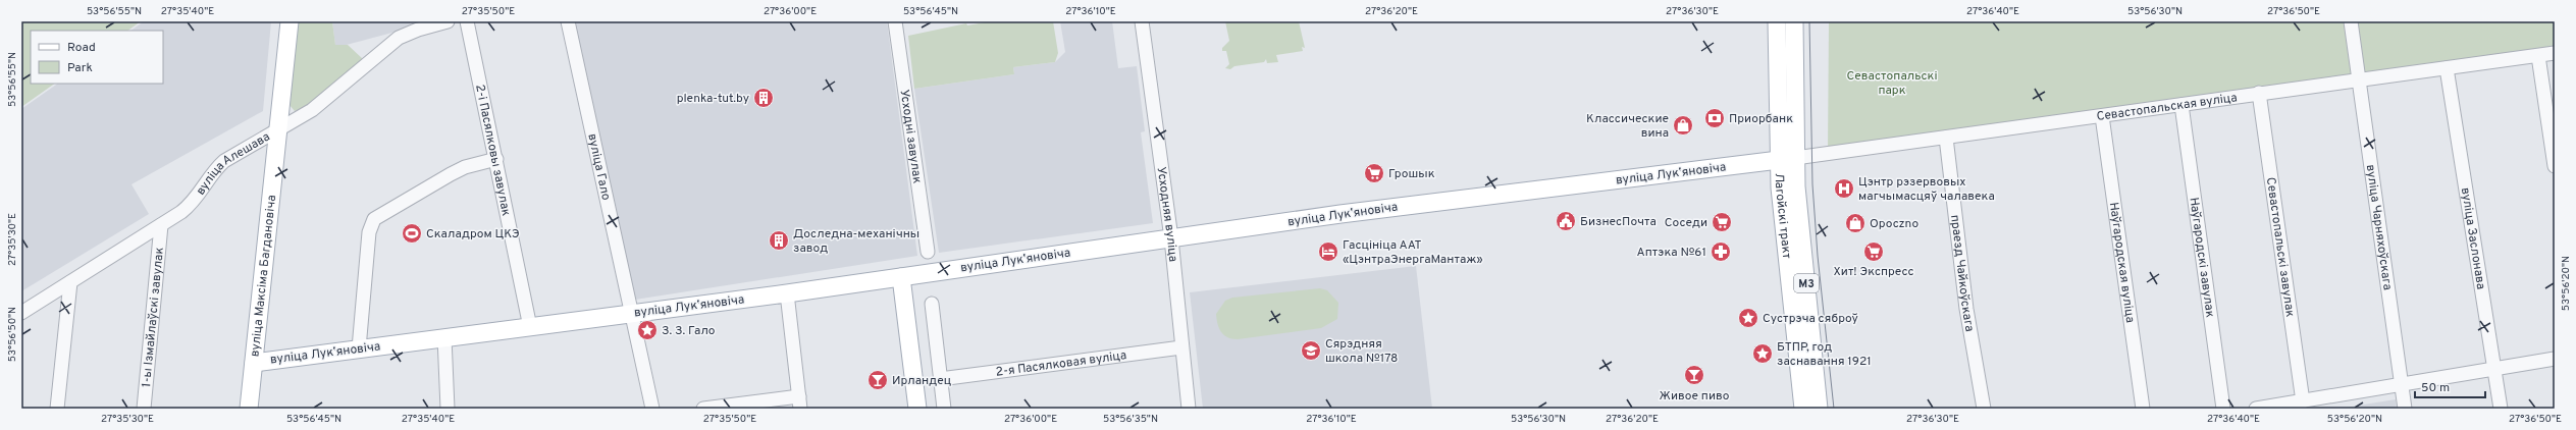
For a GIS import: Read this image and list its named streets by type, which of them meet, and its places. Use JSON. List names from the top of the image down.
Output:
{
  "streets": {
    "main road": [
      "вуліца Лукʼяновіча",
      "Лагойскі тракт",
      "вуліца Максіма Багдановіча",
      "М3"
    ],
    "street": [
      "Севастопальская вуліца",
      "Усходні завулак",
      "2-і Пасялковы завулак",
      "вуліца Алешава",
      "вуліца Гало",
      "Усходняя вуліца",
      "вуліца Чарняхоўскага",
      "вуліца Заслонава",
      "Севастопальскі завулак",
      "Наўгародскі завулак",
      "Наўгародская вуліца",
      "праезд Чайкоўскага",
      "1-ы Ізмайлаўскі завулак",
      "2-я Пасялковая вуліца"
    ]
  },
  "crossings": [
    ["Севастопальская вуліца", "вуліца Лукʼяновіча"],
    ["Севастопальская вуліца", "Лагойскі тракт"],
    ["Севастопальская вуліца", "вуліца Чарняхоўскага"],
    ["Севастопальская вуліца", "вуліца Заслонава"],
    ["Севастопальская вуліца", "Севастопальскі завулак"],
    ["Севастопальская вуліца", "Наўгародскі завулак"],
    ["Севастопальская вуліца", "Наўгародская вуліца"],
    ["Севастопальская вуліца", "праезд Чайкоўскага"],
    ["2-і Пасялковы завулак", "вуліца Лукʼяновіча"],
    ["вуліца Алешава", "вуліца Максіма Багдановіча"],
    ["вуліца Алешава", "1-ы Ізмайлаўскі завулак"],
    ["вуліца Гало", "вуліца Лукʼяновіча"],
    ["вуліца Лукʼяновіча", "Усходняя вуліца"],
    ["вуліца Лукʼяновіча", "Лагойскі тракт"],
    ["вуліца Лукʼяновіча", "вуліца Максіма Багдановіча"],
    ["Усходняя вуліца", "2-я Пасялковая вуліца"]
  ],
  "parks": ["Севастопальскі парк"],
  "places": {
    "building": ["plenka-tut.by", "Доследна-механічны завод"],
    "bank": ["Приорбанк"],
    "shop": ["Классические вина", "Opoczno"],
    "supermarket": ["Грошык", "Соседи", "Хит! Экспресс"],
    "hospital": ["Цэнтр рэзервовых магчымасцяў чалавека"],
    "public building": ["БизнесПочта"],
    "sports": ["Скаладром ЦКЭ"],
    "hotel": ["Гасцініца ААТ «ЦэнтраЭнергаМантаж»"],
    "pharmacy": ["Аптэка №61"],
    "place": ["Сустрэча сяброў", "З. З. Гало", "БТПР, год заснавання 1921"],
    "school or university": ["Сярэдняя школа №178"],
    "bar": ["Живое пиво", "Ирландец"]
  },
  "legend": ["Road", "Park"],
  "scale_bar": "50 m",
  "coordinates": [
    "53°56'55\"N",
    "27°35'40\"E",
    "27°35'50\"E",
    "27°36'00\"E",
    "53°56'45\"N",
    "27°36'10\"E",
    "27°36'20\"E",
    "27°36'30\"E",
    "27°36'40\"E",
    "53°56'30\"N",
    "27°36'50\"E",
    "27°35'30\"E",
    "53°56'20\"N",
    "53°56'50\"N",
    "53°56'35\"N"
  ]
}
